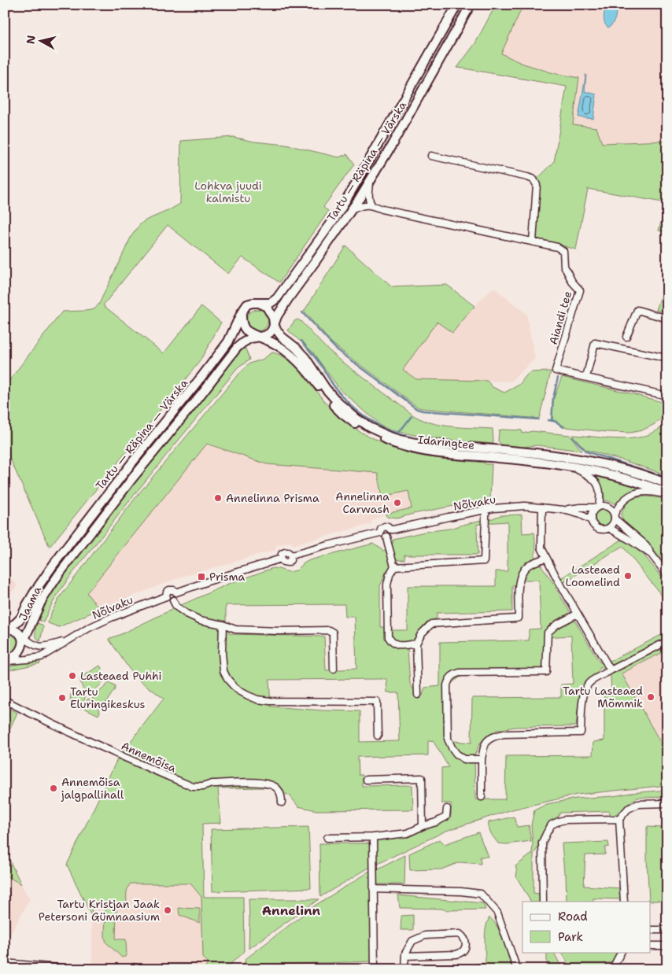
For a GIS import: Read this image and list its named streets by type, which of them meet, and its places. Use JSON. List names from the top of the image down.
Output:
{
  "streets": {
    "main road": ["Tartu — Räpina — Värska", "Idaringtee", "Jaama"],
    "street": ["Aiandi tee", "Nõlvaku", "Annemõisa"]
  },
  "crossings": [
    ["Tartu — Räpina — Värska", "Idaringtee"],
    ["Tartu — Räpina — Värska", "Jaama"],
    ["Nõlvaku", "Jaama"]
  ],
  "districts": ["Annelinn"],
  "parks": ["Lohkva juudi kalmistu"],
  "places": {
    "other": [
      "Annelinna Prisma",
      "Annelinna Carwash",
      "Lasteaed Loomelind",
      "Lasteaed Puhhi",
      "Tartu Lasteaed Mõmmik",
      "Tartu Eluringikeskus",
      "Annemõisa jalgpallihall",
      "Tartu Kristjan Jaak Petersoni Gümnaasium"
    ],
    "transit": ["Prisma"]
  },
  "legend": ["Road", "Park"],
  "north": "left"
}
